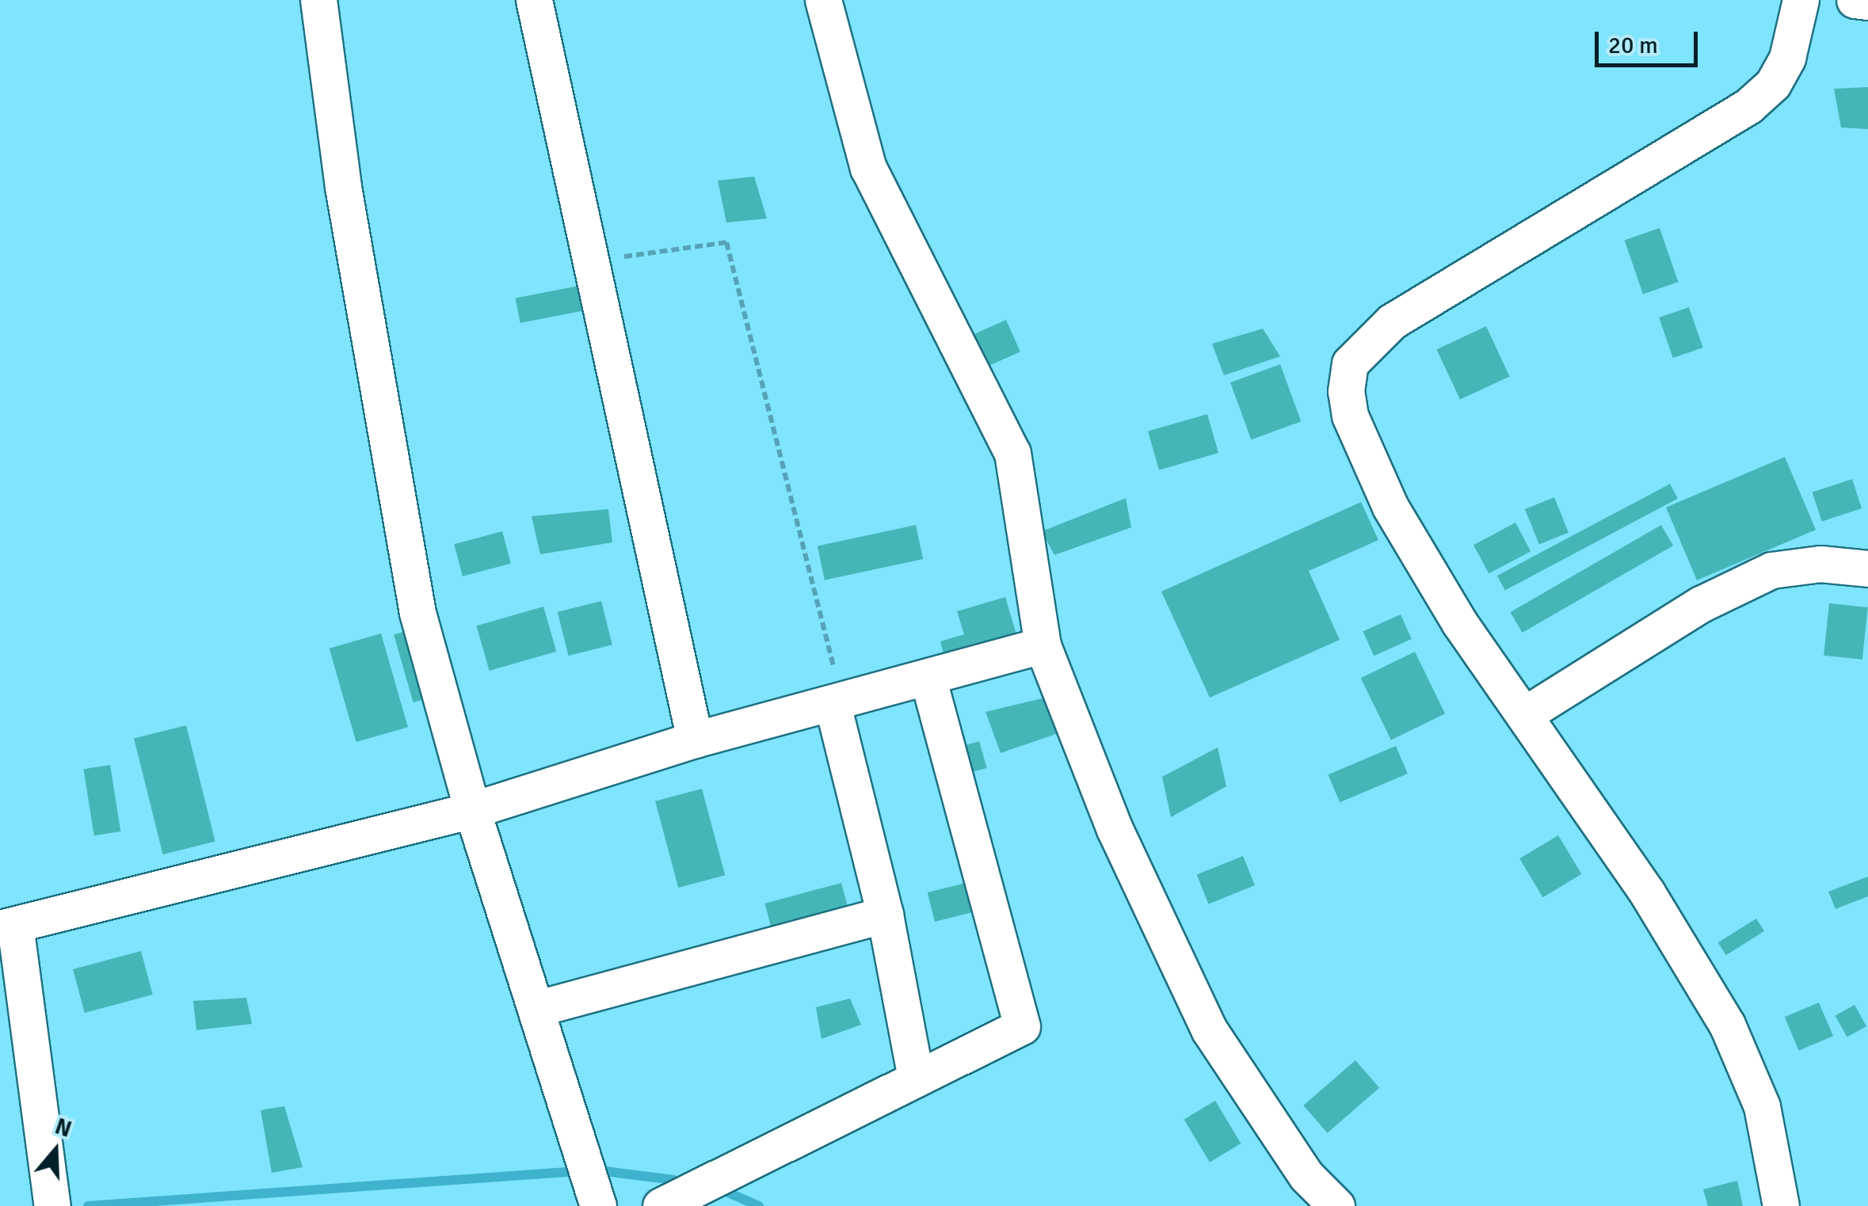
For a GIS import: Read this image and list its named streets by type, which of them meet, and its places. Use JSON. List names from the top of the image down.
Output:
{
  "scale_bar": "20 m",
  "north": "top"
}
